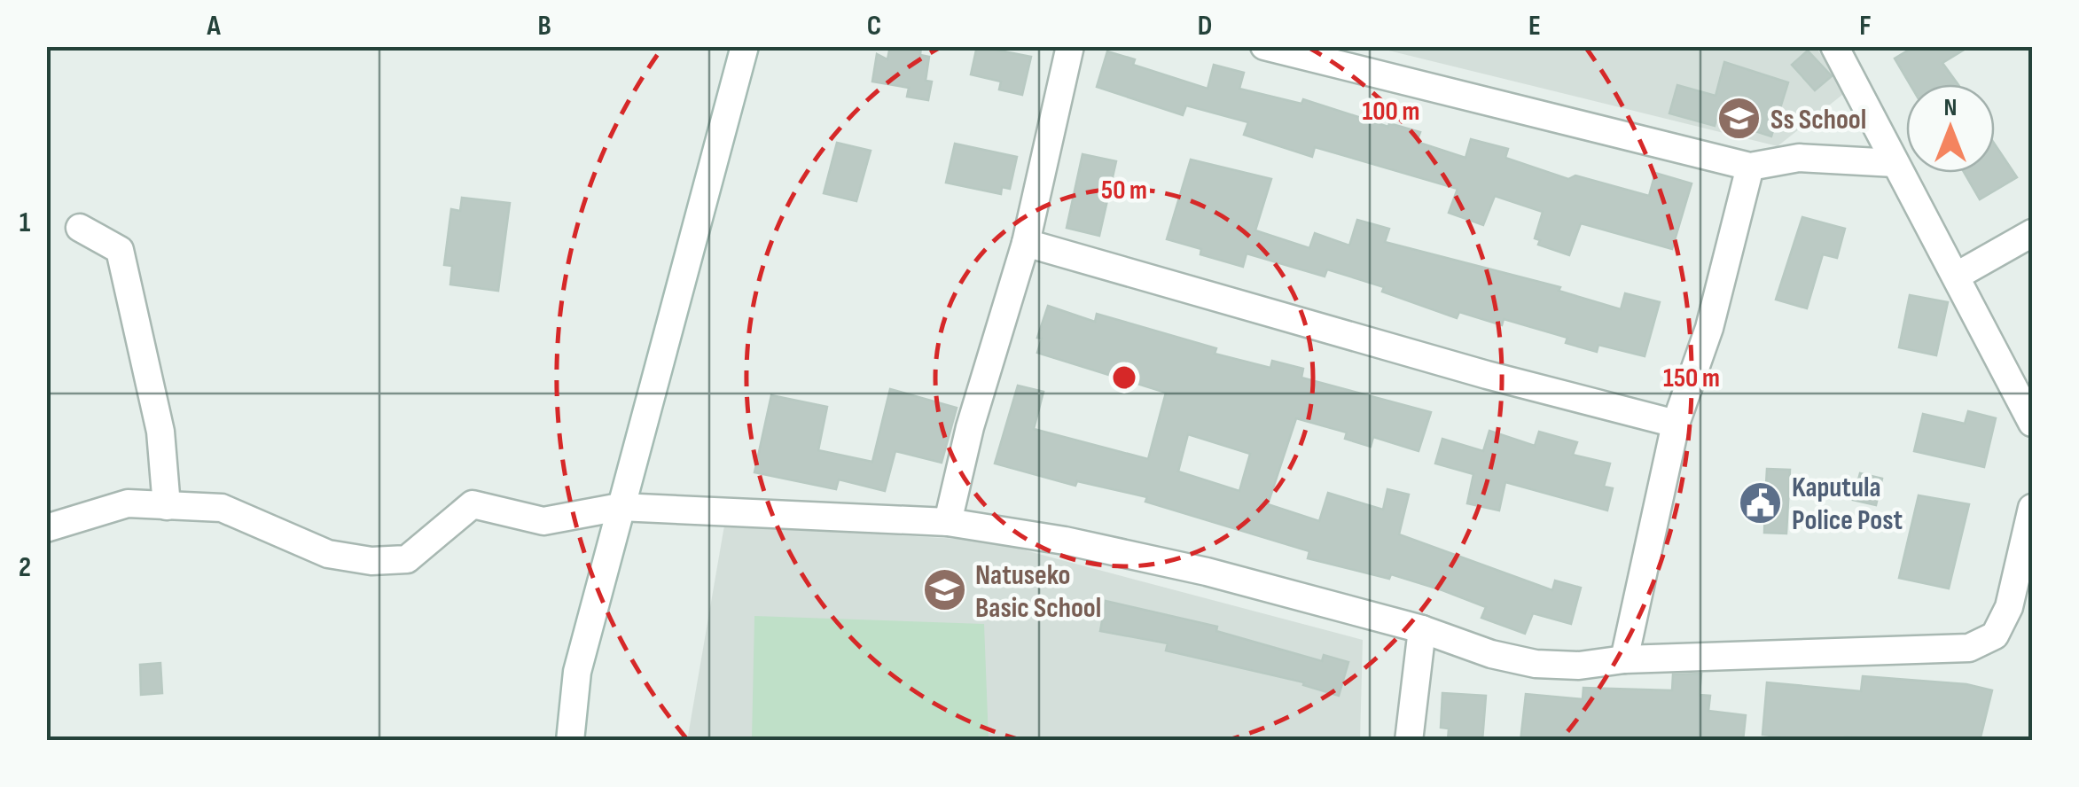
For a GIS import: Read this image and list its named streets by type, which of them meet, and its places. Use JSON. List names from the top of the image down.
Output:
{
  "places": {
    "school or university": ["Ss School", "Natuseko Basic School"],
    "public building": ["Kaputula Police Post"]
  },
  "north": "top",
  "grid": {
    "columns": [
      "A",
      "B",
      "C",
      "D",
      "E",
      "F"
    ],
    "rows": ["1", "2"]
  },
  "rings": ["100 m", "50 m", "150 m"]
}
